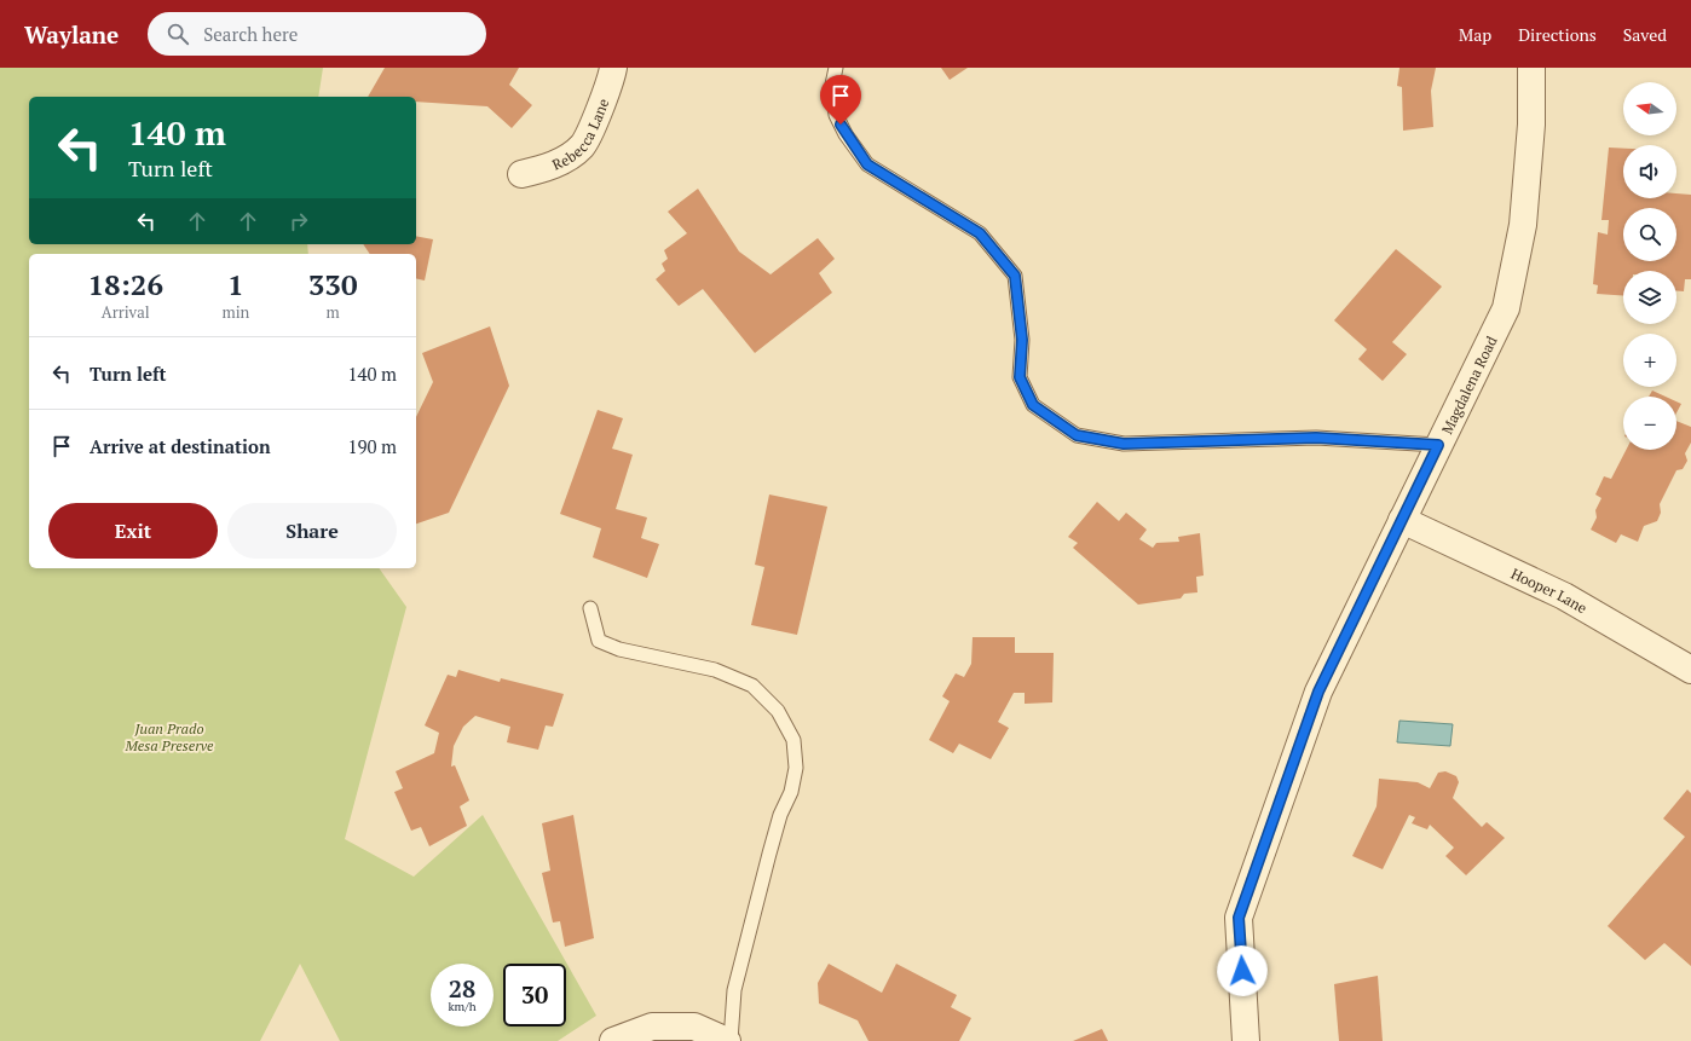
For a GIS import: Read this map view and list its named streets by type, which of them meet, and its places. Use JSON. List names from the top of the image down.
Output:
{
  "streets": {
    "street": ["Rebecca Lane", "Magdalena Road", "Hooper Lane"]
  },
  "crossings": [
    ["Magdalena Road", "Hooper Lane"]
  ],
  "parks": ["Juan Prado Mesa Preserve"],
  "north": "left",
  "page": {
    "header": "Waylane",
    "search": "Search here",
    "nav": ["Map", "Directions", "Saved"],
    "map_buttons": ["+", "−"],
    "turn": ["140 m", "Turn left"],
    "eta": [
      "18:26",
      "Arrival",
      "1",
      "min",
      "330",
      "m"
    ],
    "list": [
      {
        "name": "Turn left",
        "value": "140 m"
      },
      {
        "name": "Arrive at destination",
        "value": "190 m"
      }
    ],
    "buttons": ["Exit", "Share"],
    "speed": "28 km/h",
    "limit": "30"
  }
}
